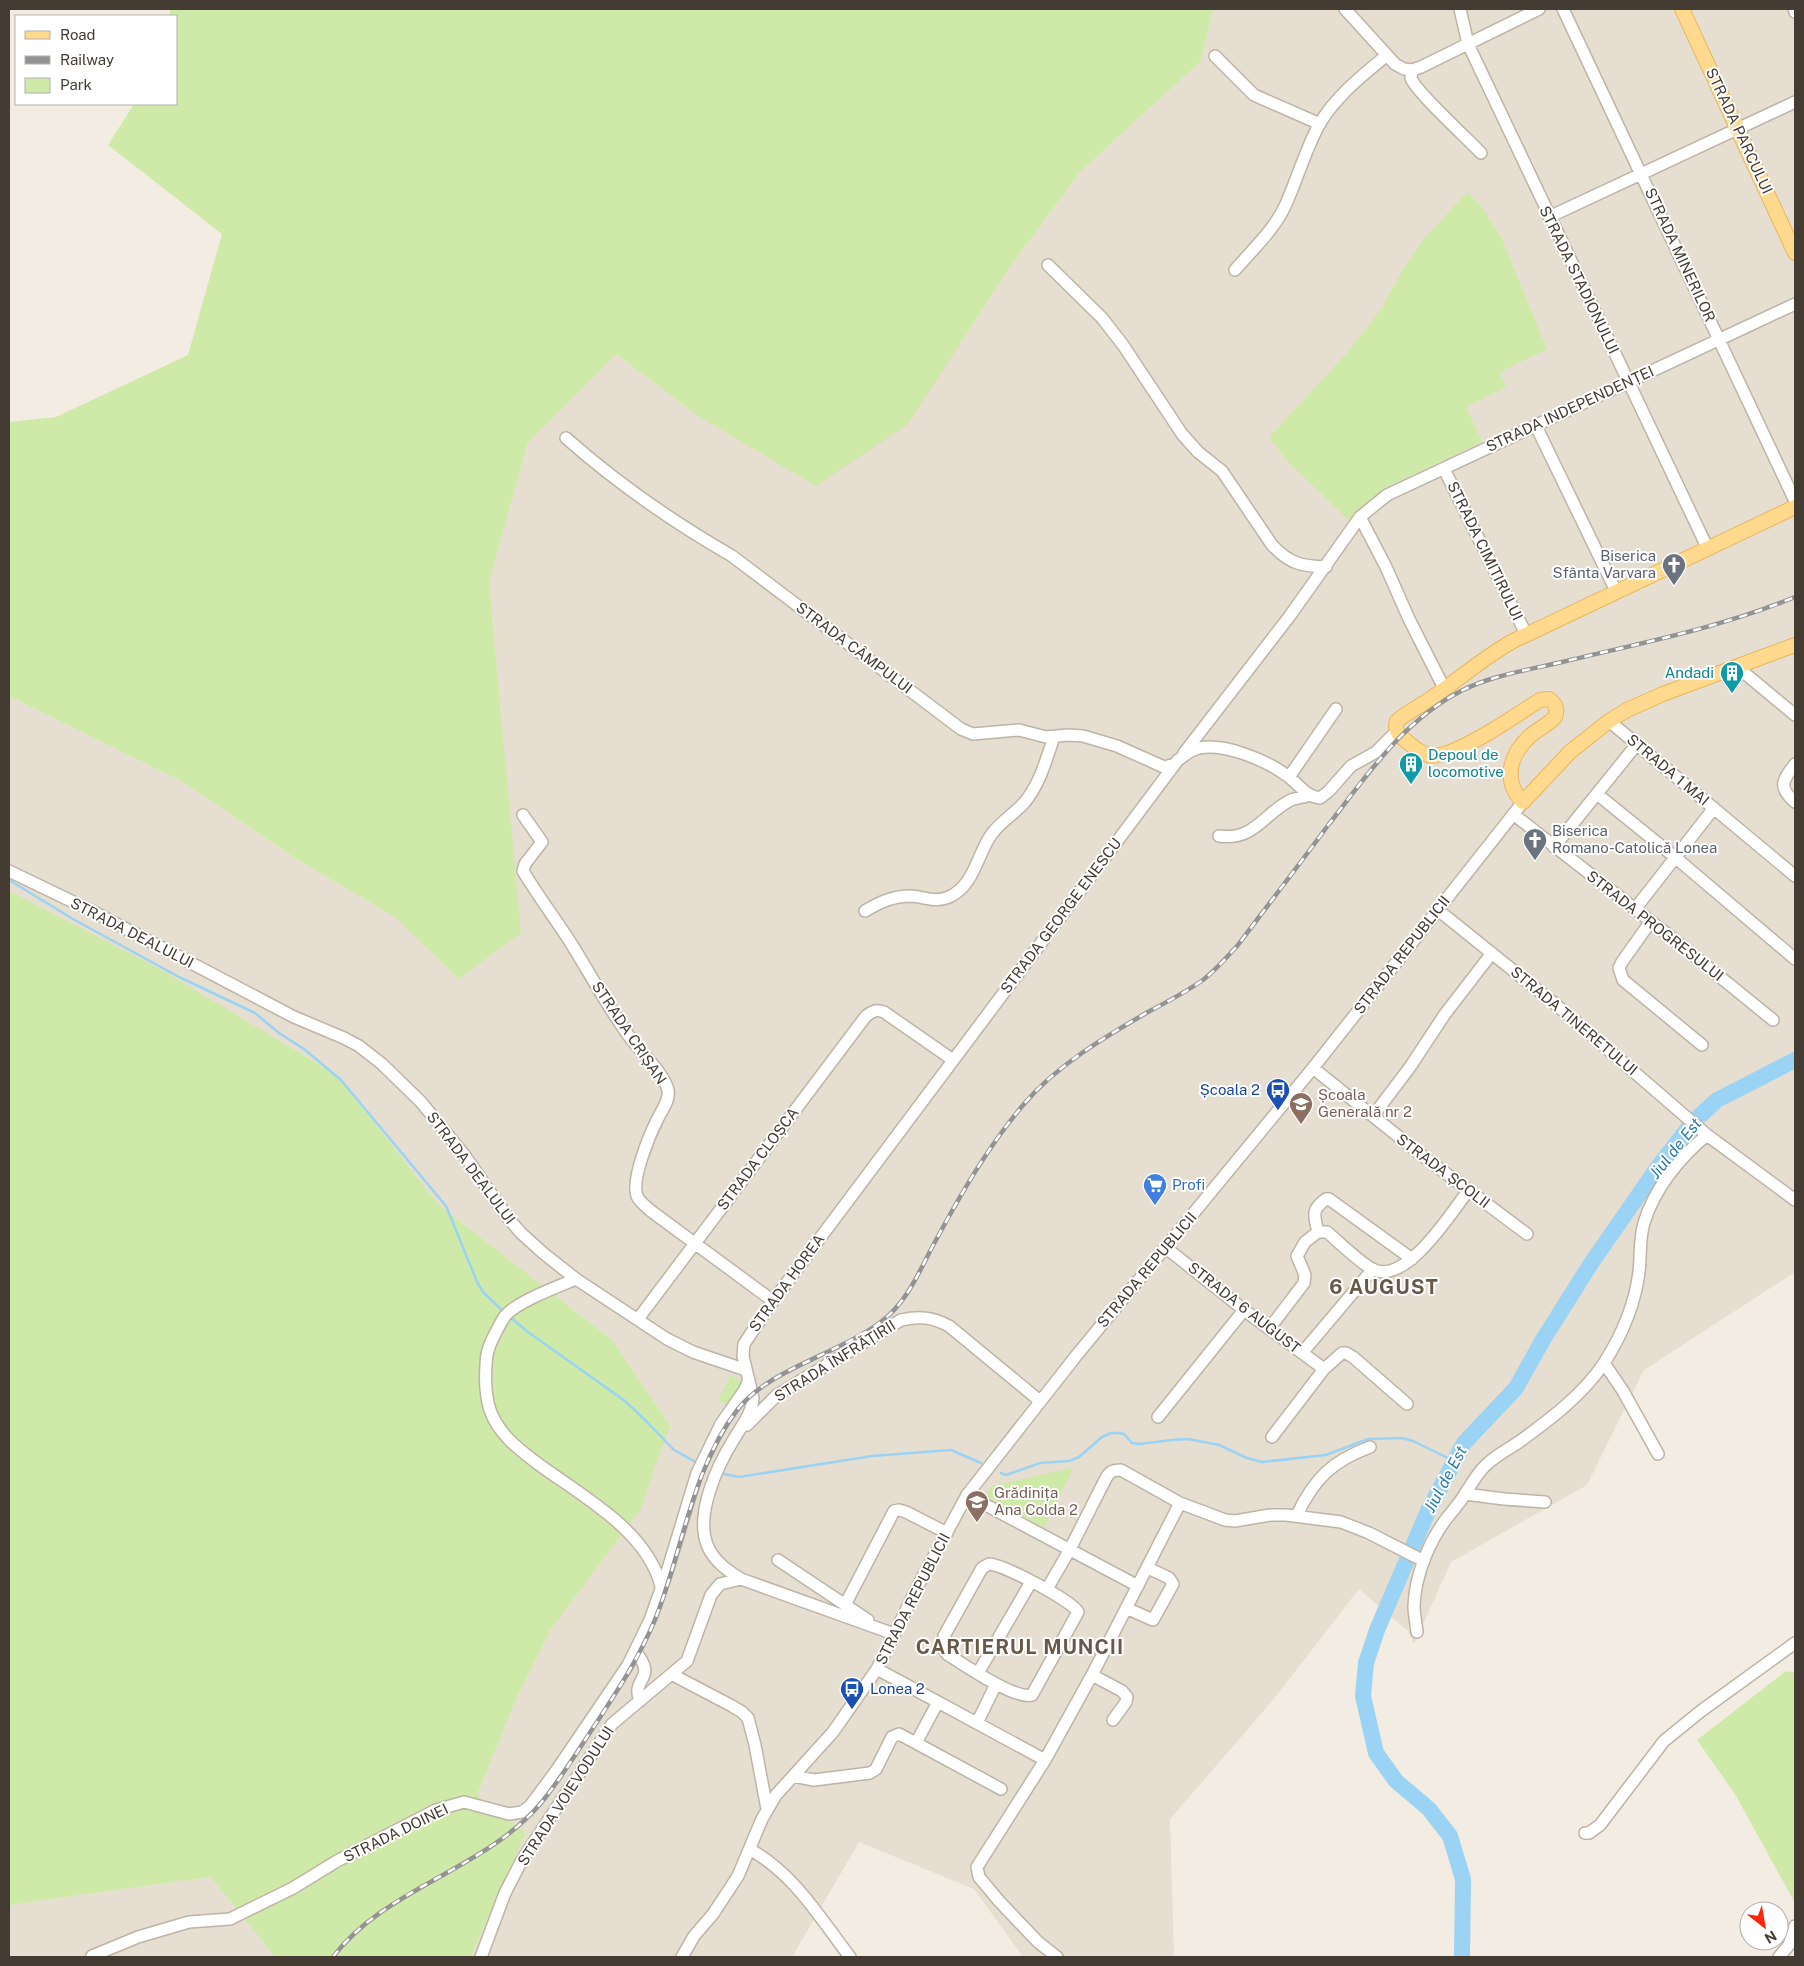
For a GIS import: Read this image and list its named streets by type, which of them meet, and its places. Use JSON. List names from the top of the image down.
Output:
{
  "streets": {
    "main road": ["STRADA PARCULUI", "STRADA REPUBLICII"],
    "street": [
      "STRADA MINERILOR",
      "STRADA STADIONULUI",
      "STRADA INDEPENDENȚEI",
      "STRADA CIMITIRULUI",
      "STRADA CÂMPULUI",
      "STRADA 1 MAI",
      "STRADA GEORGE ENESCU",
      "STRADA PROGRESULUI",
      "STRADA DEALULUI",
      "STRADA TINERETULUI",
      "STRADA CRIȘAN",
      "STRADA CLOȘCA",
      "STRADA ȘCOLII",
      "STRADA HOREA",
      "STRADA 6 AUGUST",
      "STRADA ÎNFRĂȚIRII",
      "STRADA VOIEVODULUI",
      "STRADA DOINEI"
    ]
  },
  "crossings": [
    ["STRADA MINERILOR", "STRADA INDEPENDENȚEI"],
    ["STRADA STADIONULUI", "STRADA INDEPENDENȚEI"],
    ["STRADA INDEPENDENȚEI", "STRADA CIMITIRULUI"],
    ["STRADA INDEPENDENȚEI", "STRADA GEORGE ENESCU"],
    ["STRADA CÂMPULUI", "STRADA GEORGE ENESCU"],
    ["STRADA 1 MAI", "STRADA REPUBLICII"],
    ["STRADA GEORGE ENESCU", "STRADA CLOȘCA"],
    ["STRADA GEORGE ENESCU", "STRADA HOREA"],
    ["STRADA PROGRESULUI", "STRADA REPUBLICII"],
    ["STRADA DEALULUI", "STRADA CLOȘCA"],
    ["STRADA DEALULUI", "STRADA HOREA"],
    ["STRADA DEALULUI", "STRADA DOINEI"],
    ["STRADA REPUBLICII", "STRADA TINERETULUI"],
    ["STRADA REPUBLICII", "STRADA ȘCOLII"],
    ["STRADA REPUBLICII", "STRADA 6 AUGUST"],
    ["STRADA REPUBLICII", "STRADA ÎNFRĂȚIRII"],
    ["STRADA CRIȘAN", "STRADA CLOȘCA"],
    ["STRADA CRIȘAN", "STRADA HOREA"],
    ["STRADA CLOȘCA", "STRADA HOREA"],
    ["STRADA HOREA", "STRADA ÎNFRĂȚIRII"],
    ["STRADA HOREA", "STRADA VOIEVODULUI"],
    ["STRADA HOREA", "STRADA DOINEI"]
  ],
  "districts": ["6 AUGUST", "CARTIERUL MUNCII"],
  "water": ["Jiul de Est"],
  "places": {
    "church": ["Biserica Sfânta Varvara", "Biserica Romano-Catolică Lonea"],
    "building": ["Andadi", "Depoul de locomotive"],
    "bus stop": ["Școala 2", "Lonea 2"],
    "school or university": ["Școala Generală nr 2", "Grădinița Ana Colda 2"],
    "supermarket": ["Profi"]
  },
  "legend": ["Road", "Railway", "Park"],
  "north": "bottom right"
}
